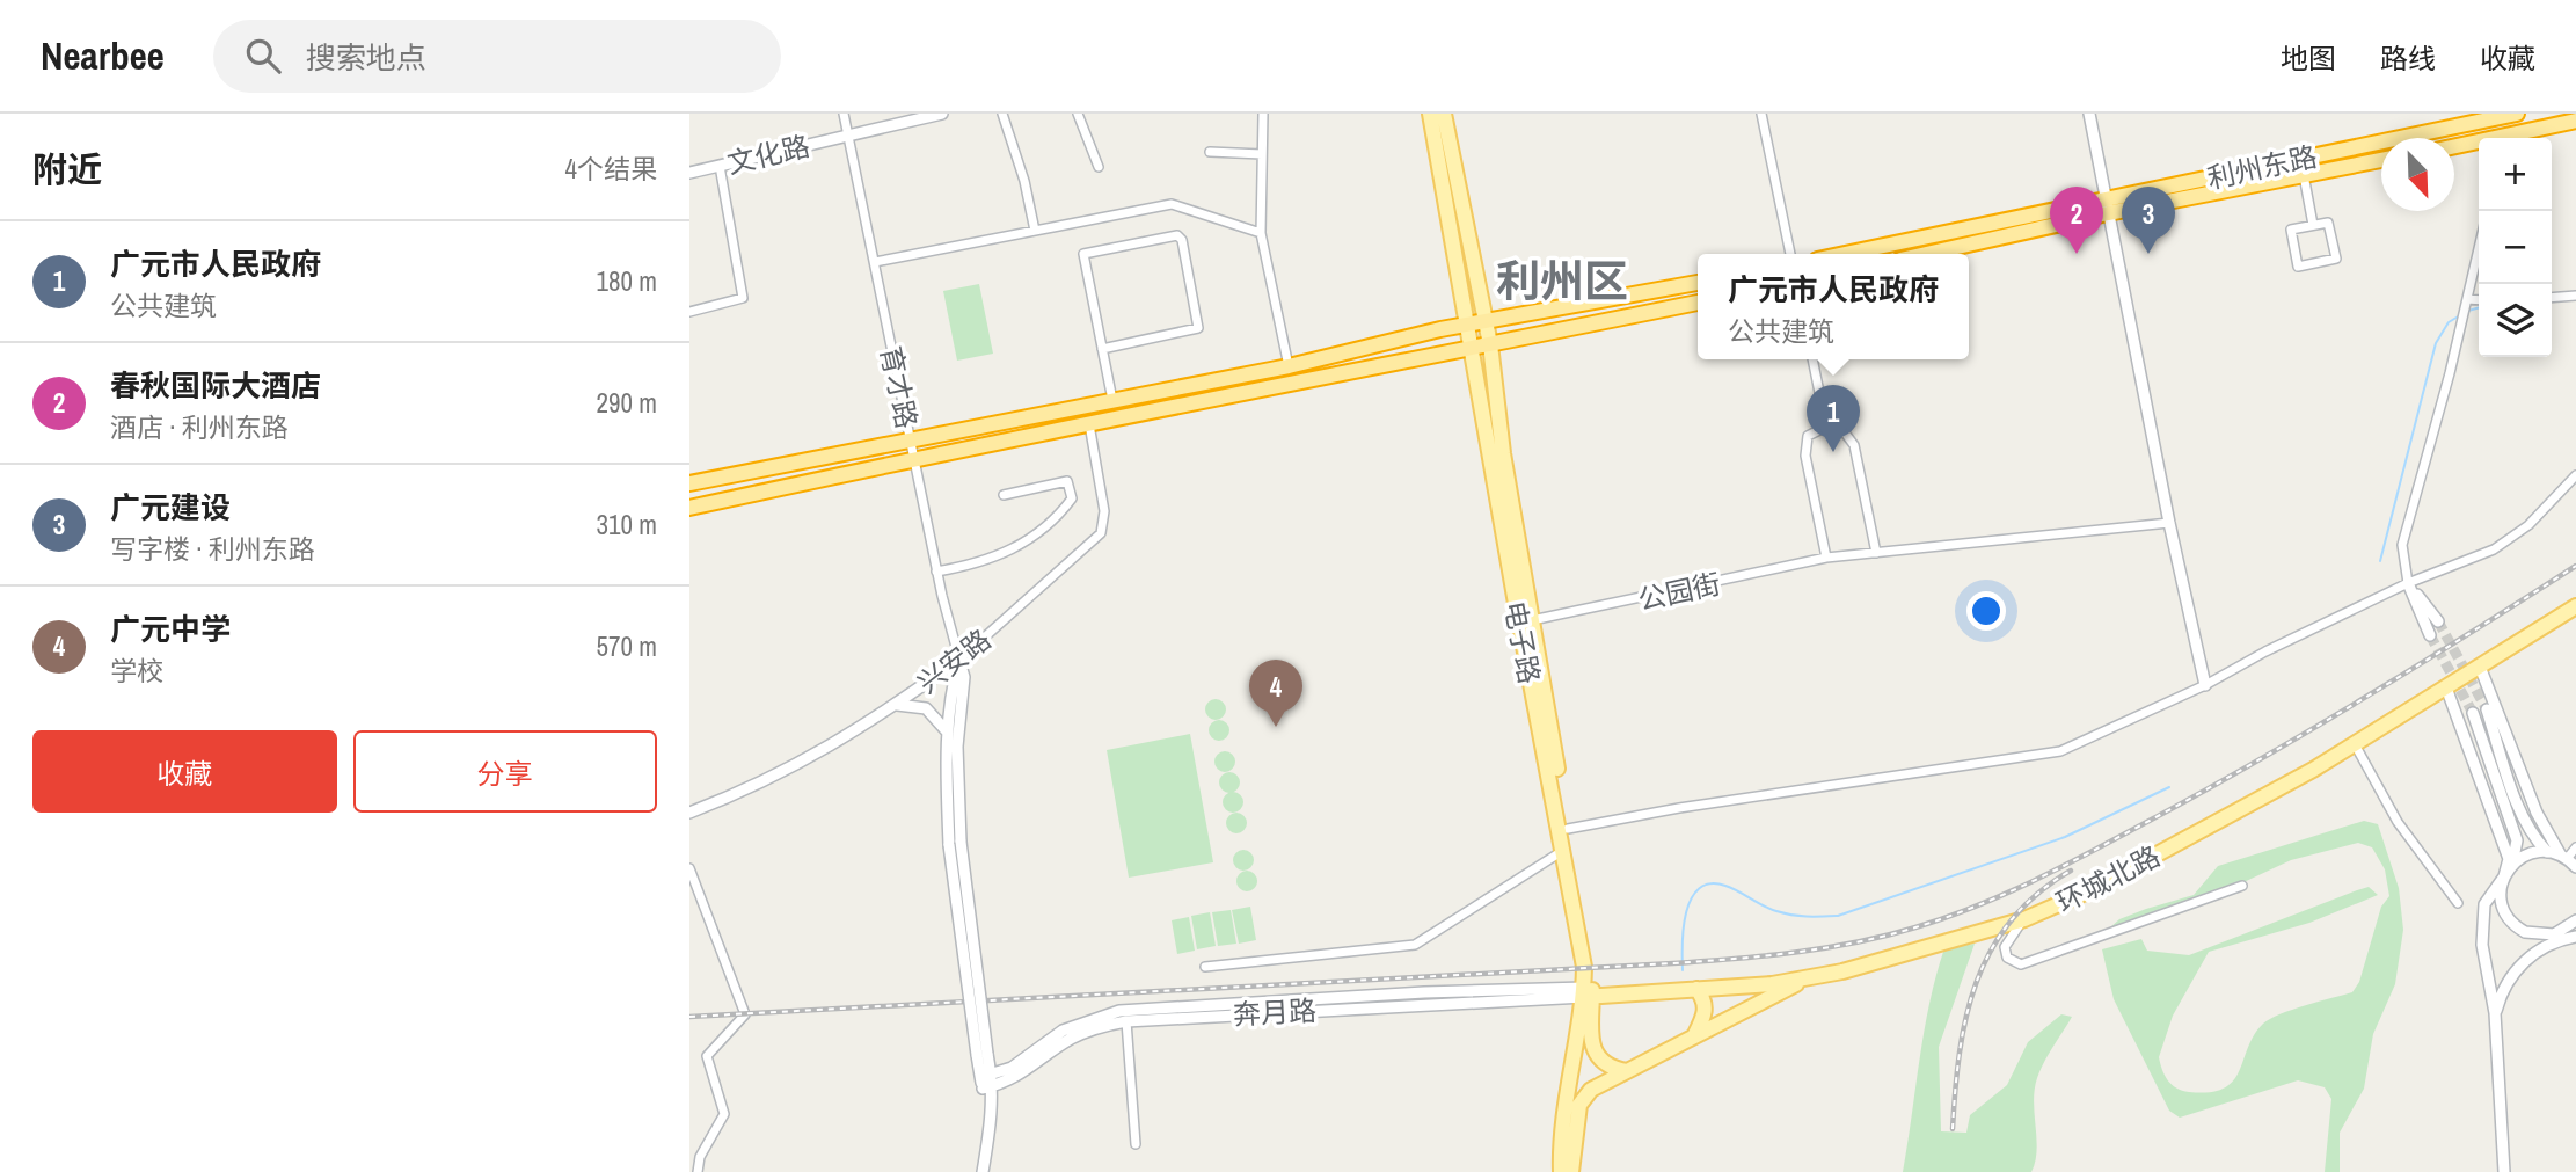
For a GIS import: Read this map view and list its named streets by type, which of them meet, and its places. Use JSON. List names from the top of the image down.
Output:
{
  "streets": {
    "highway": ["利州东路"],
    "main road": ["电子路", "环城北路"],
    "street": [
      "文化路",
      "育才路",
      "公园街",
      "兴安路",
      "奔月路"
    ]
  },
  "crossings": [
    ["文化路", "育才路"],
    ["育才路", "兴安路"],
    ["公园街", "电子路"],
    ["电子路", "环城北路"],
    ["电子路", "奔月路"],
    ["环城北路", "奔月路"]
  ],
  "districts": ["利州区"],
  "north": "bottom right",
  "page": {
    "header": "Nearbee",
    "search": "搜索地点",
    "nav": ["地图", "路线", "收藏"],
    "heading": ["附近", "4个结果"],
    "map_buttons": ["+", "−"],
    "pins": [
      "2",
      "3",
      "1",
      "4"
    ],
    "list": [
      {
        "mark": "1",
        "name": "广元市人民政府",
        "note": "公共建筑",
        "value": "180 m"
      },
      {
        "mark": "2",
        "name": "春秋国际大酒店",
        "note": "酒店 · 利州东路",
        "value": "290 m"
      },
      {
        "mark": "3",
        "name": "广元建设",
        "note": "写字楼 · 利州东路",
        "value": "310 m"
      },
      {
        "mark": "4",
        "name": "广元中学",
        "note": "学校",
        "value": "570 m"
      }
    ],
    "popup": ["广元市人民政府", "公共建筑"],
    "buttons": ["收藏", "分享"]
  }
}
